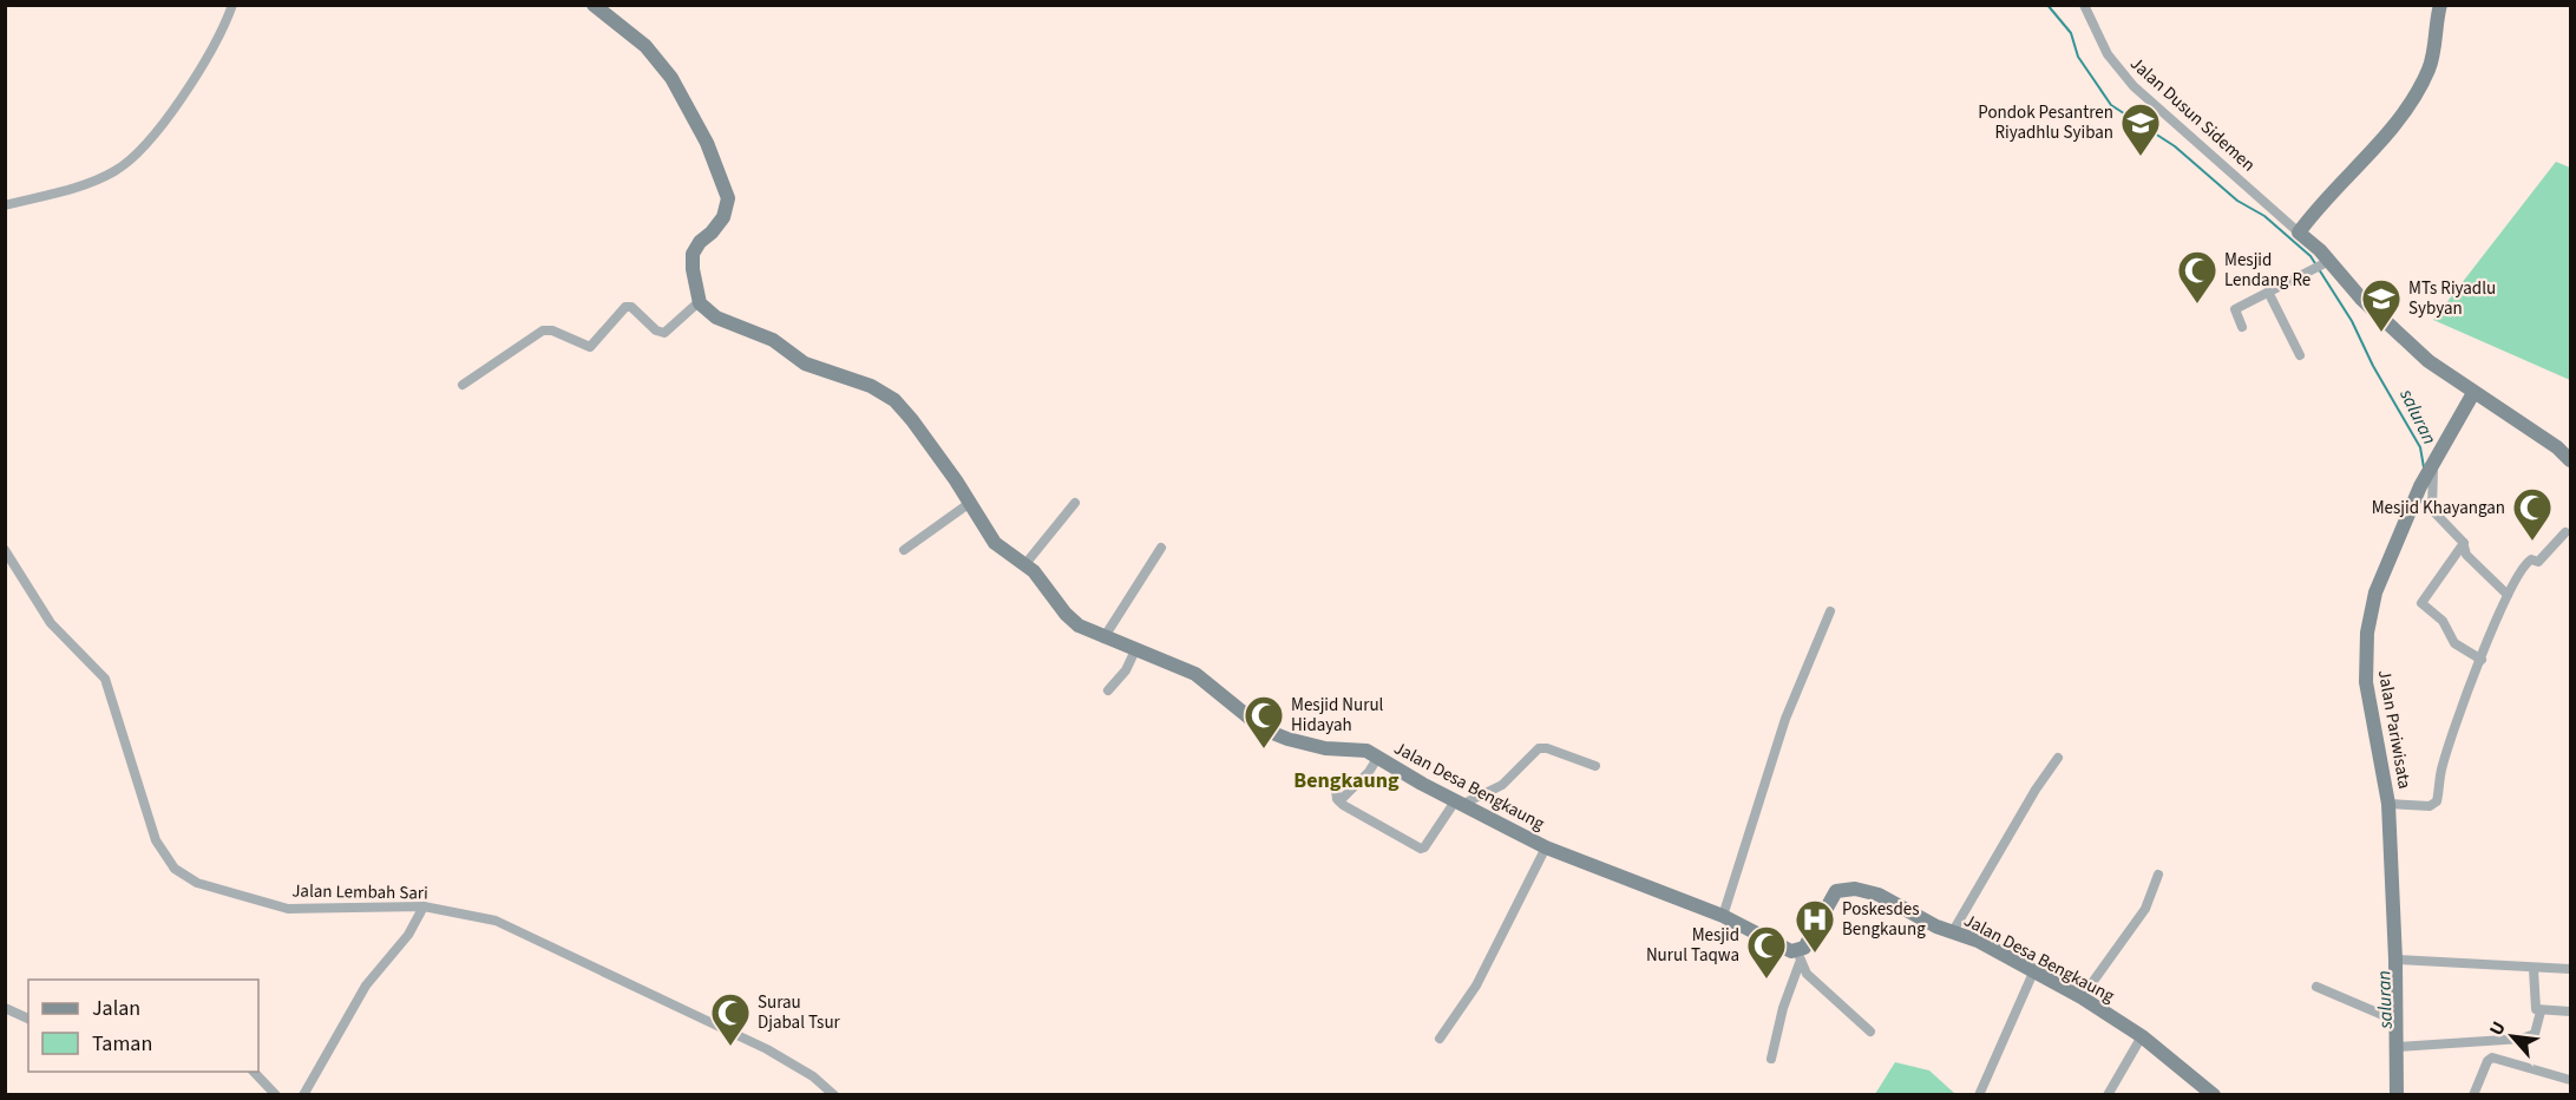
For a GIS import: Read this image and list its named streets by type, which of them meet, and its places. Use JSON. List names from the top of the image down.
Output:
{
  "streets": {
    "street": [
      "Jalan Dusun Sidemen",
      "Jalan Pariwisata",
      "Jalan Desa Bengkaung",
      "Jalan Lembah Sari"
    ]
  },
  "districts": ["Bengkaung"],
  "water": ["saluran"],
  "places": {
    "school or university": ["Pondok Pesantren Riyadhlu Syiban", "MTs Riyadlu Sybyan"],
    "mosque": [
      "Mesjid Lendang Re",
      "Mesjid Khayangan",
      "Mesjid Nurul Hidayah",
      "Mesjid Nurul Taqwa",
      "Surau Djabal Tsur"
    ],
    "hospital": ["Poskesdes Bengkaung"]
  },
  "legend": ["Jalan", "Taman"],
  "north": "top left"
}
